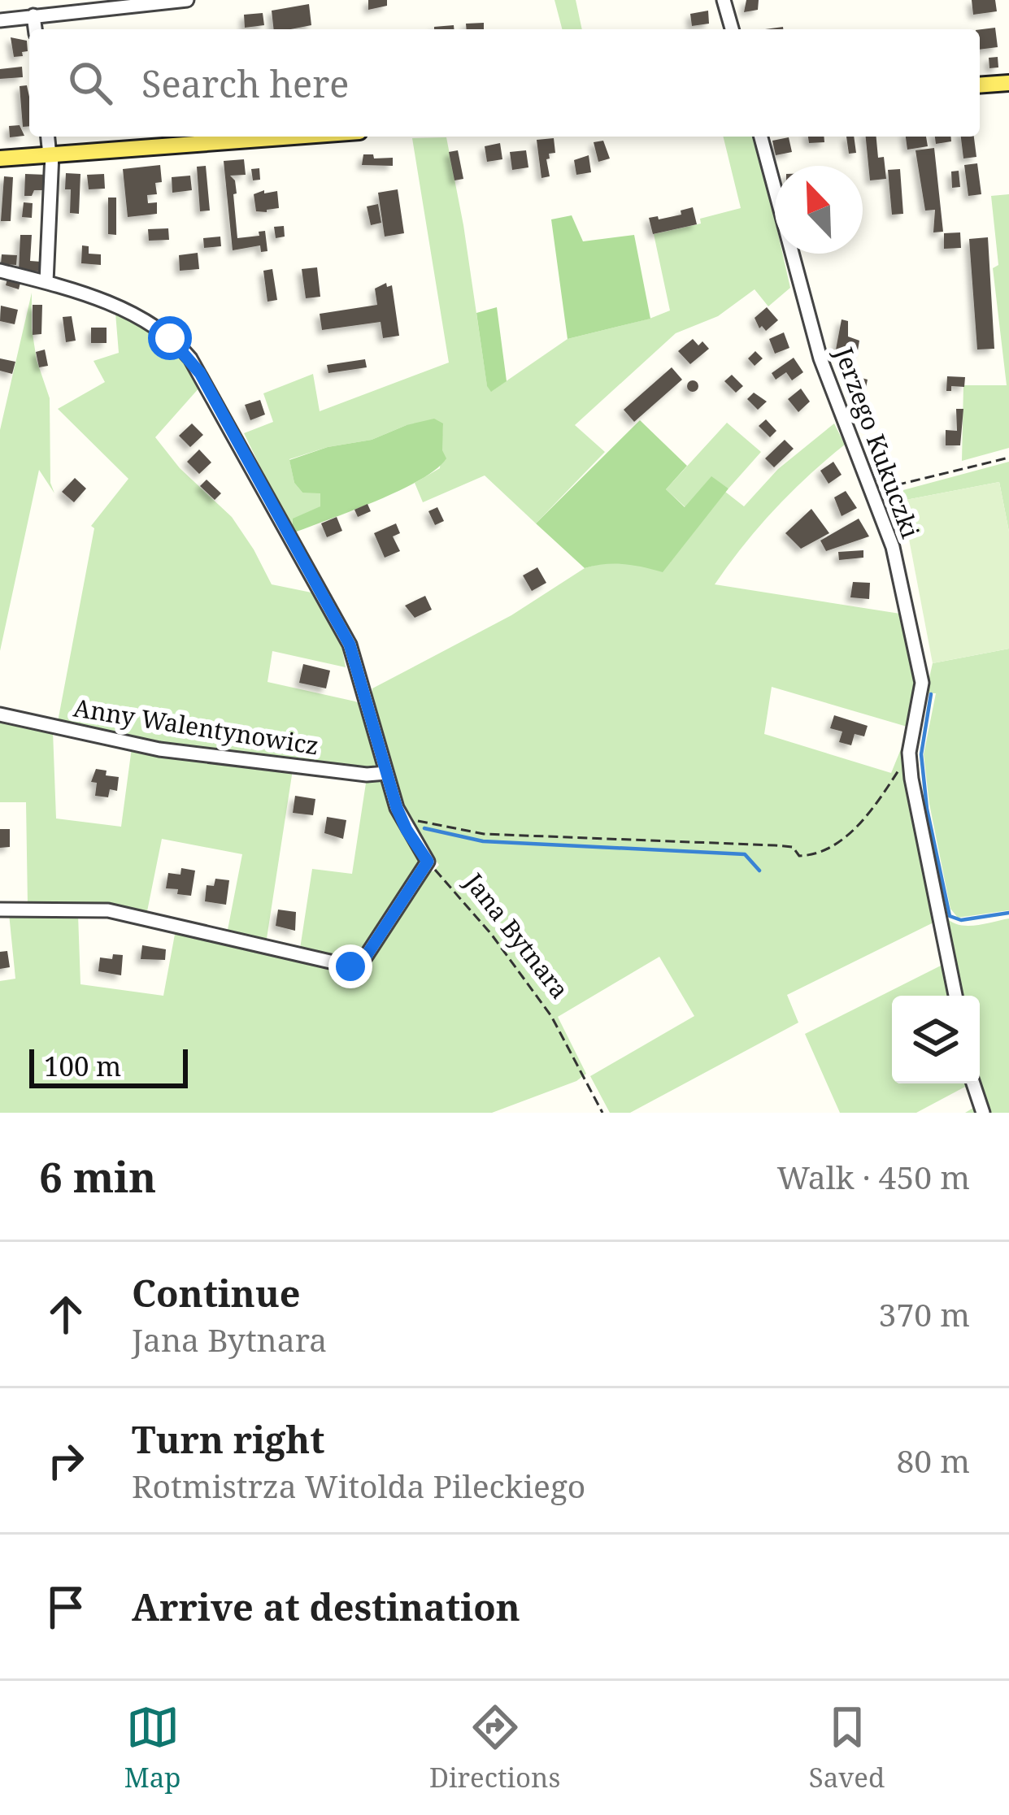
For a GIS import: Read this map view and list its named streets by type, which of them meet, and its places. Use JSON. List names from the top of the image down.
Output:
{
  "streets": {
    "street": ["Jerzego Kukuczki", "Anny Walentynowicz"],
    "path": ["Jana Bytnara"]
  },
  "scale_bar": "100 m",
  "north": "top left",
  "page": {
    "search": "Search here",
    "scale": "100 m",
    "heading": ["6 min", "Walk · 450 m"],
    "list": [
      ["Continue", "Jana Bytnara", "370 m"],
      ["Turn right", "Rotmistrza Witolda Pileckiego", "80 m"],
      "Arrive at destination"
    ],
    "nav": ["Map", "Directions", "Saved"]
  }
}
